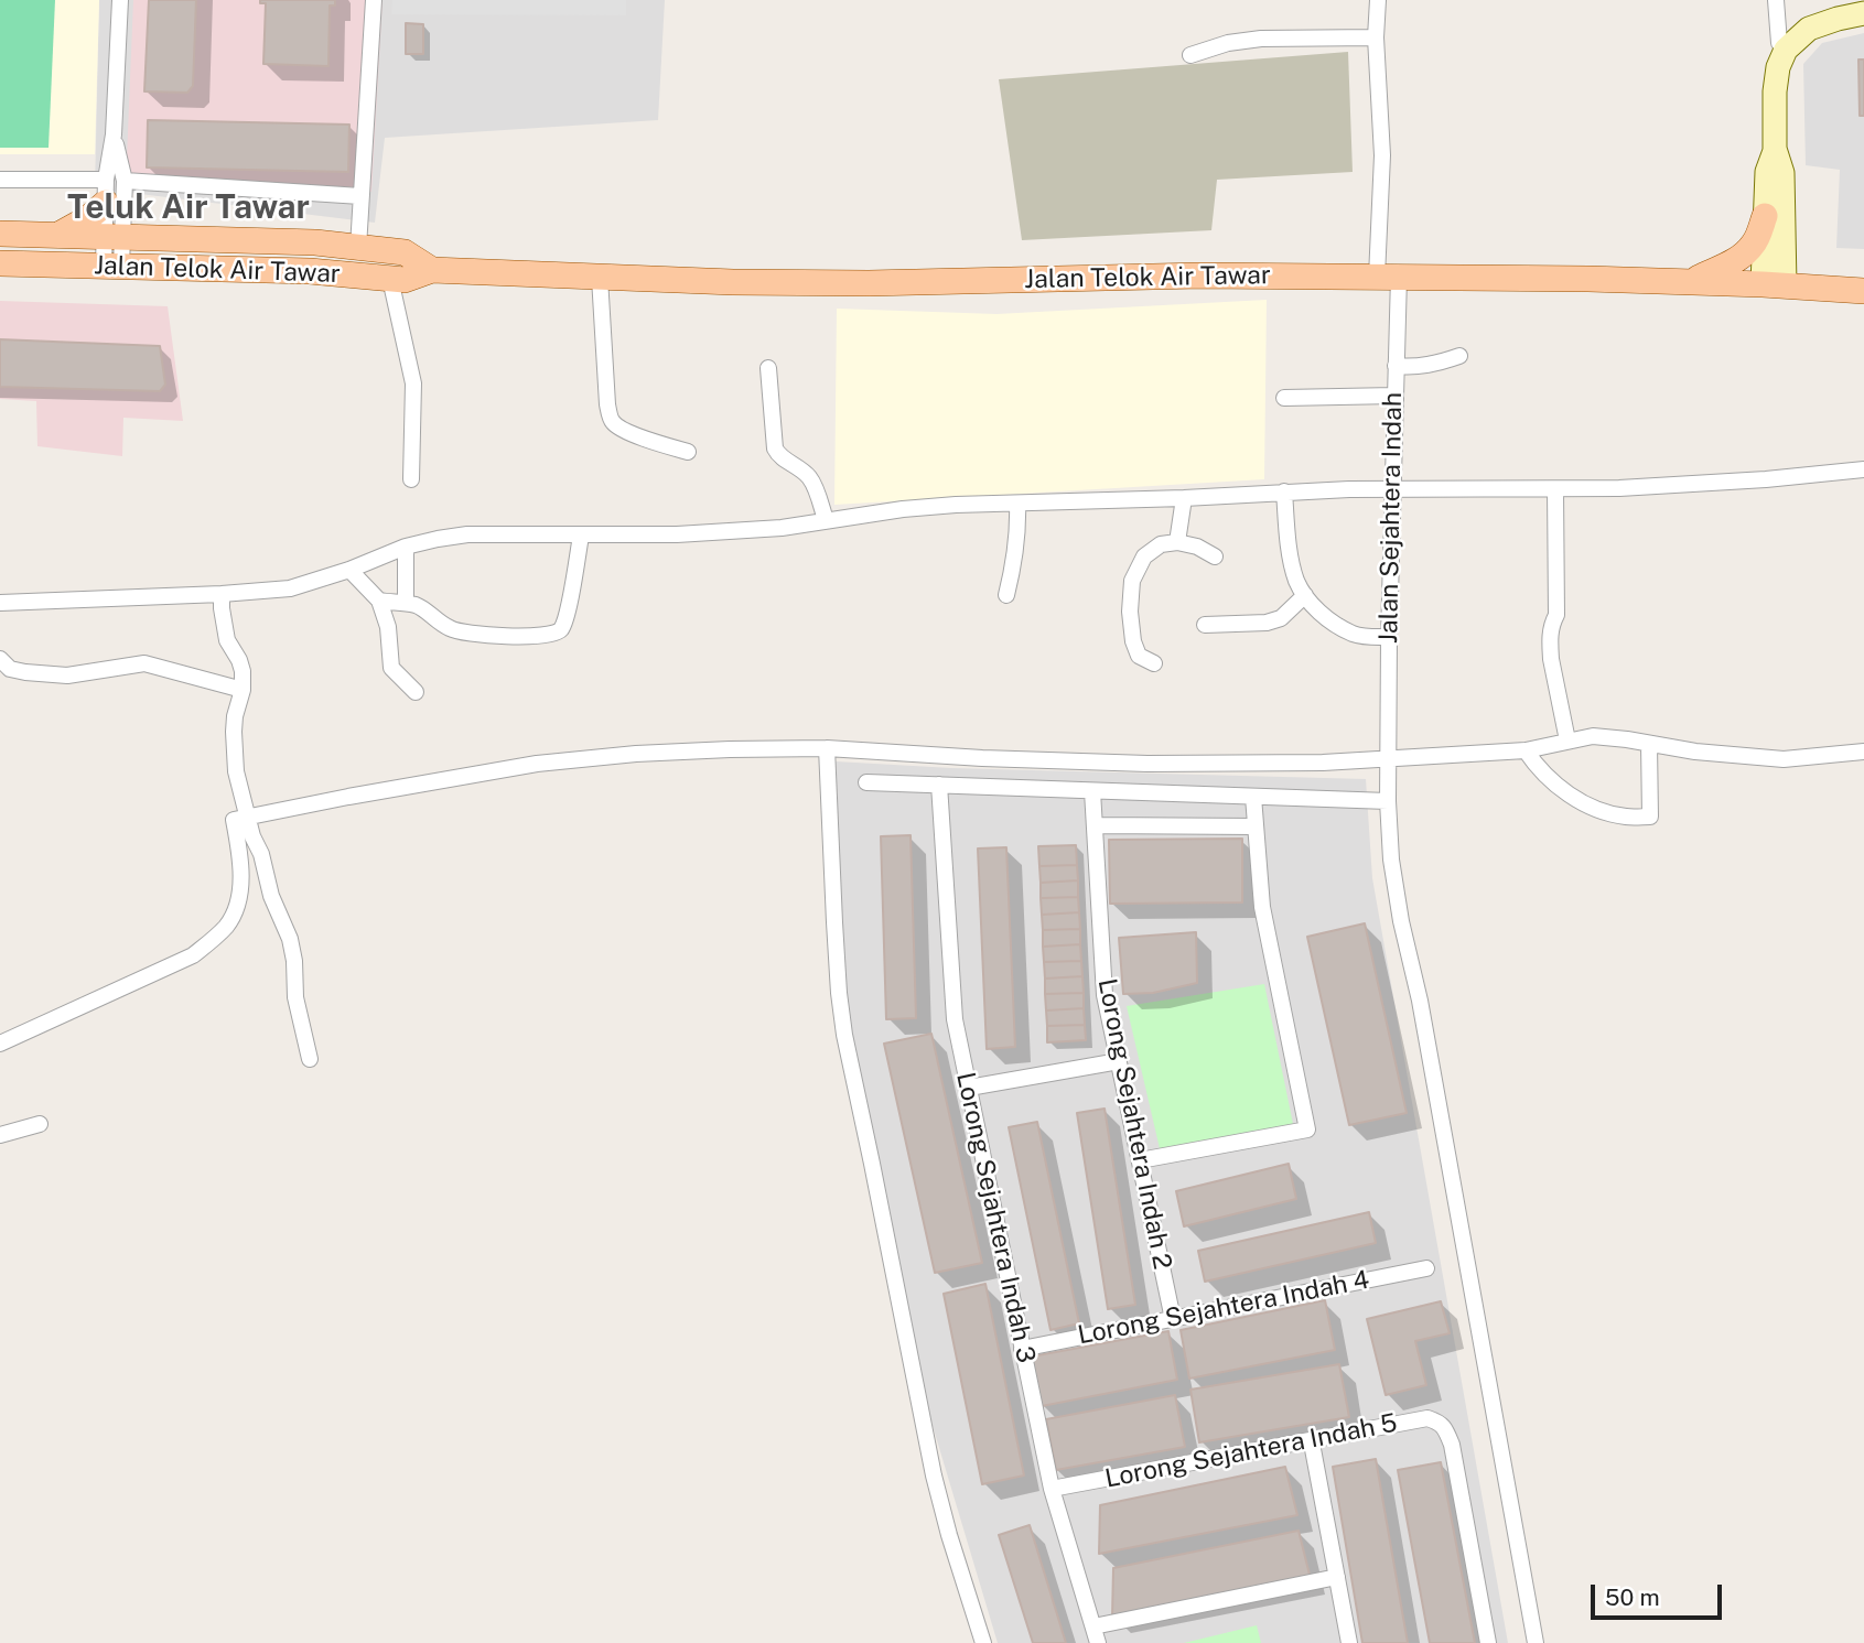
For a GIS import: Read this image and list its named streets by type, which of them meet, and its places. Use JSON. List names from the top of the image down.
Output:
{
  "streets": {
    "main road": ["Jalan Telok Air Tawar"],
    "street": [
      "Jalan Sejahtera Indah",
      "Lorong Sejahtera Indah 2",
      "Lorong Sejahtera Indah 3",
      "Lorong Sejahtera Indah 4",
      "Lorong Sejahtera Indah 5"
    ]
  },
  "crossings": [
    ["Jalan Telok Air Tawar", "Jalan Sejahtera Indah"],
    ["Lorong Sejahtera Indah 2", "Lorong Sejahtera Indah 4"],
    ["Lorong Sejahtera Indah 3", "Lorong Sejahtera Indah 4"],
    ["Lorong Sejahtera Indah 3", "Lorong Sejahtera Indah 5"]
  ],
  "districts": ["Teluk Air Tawar"],
  "scale_bar": "50 m"
}
